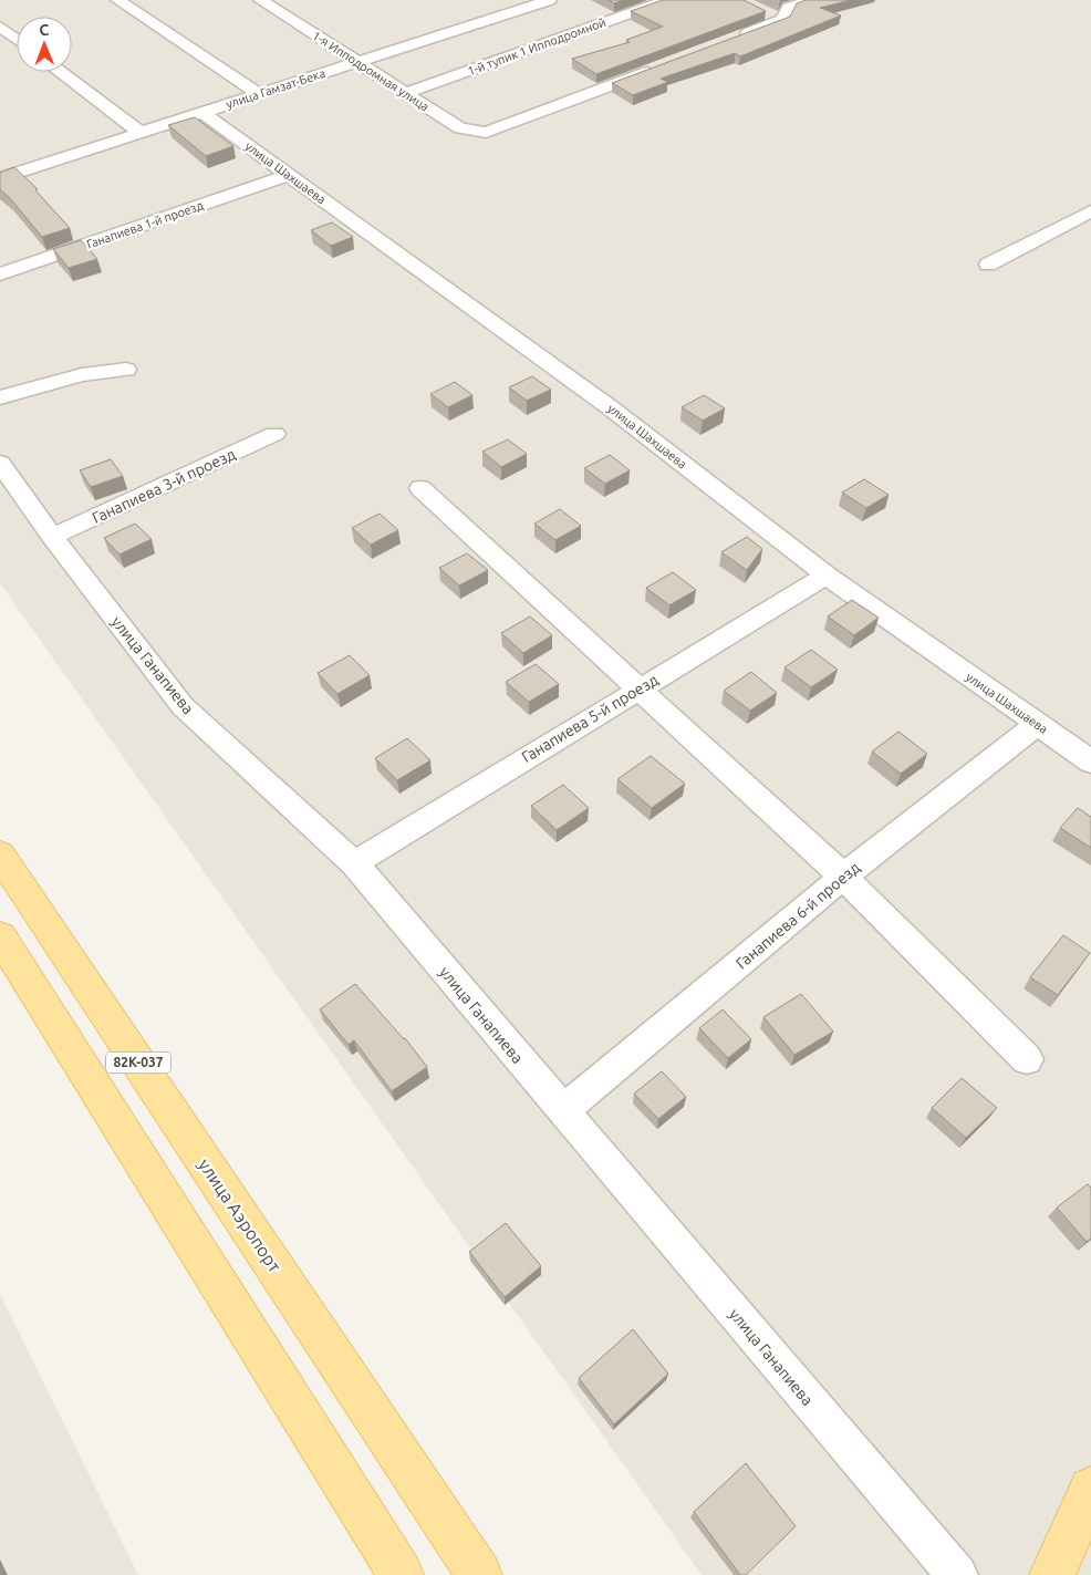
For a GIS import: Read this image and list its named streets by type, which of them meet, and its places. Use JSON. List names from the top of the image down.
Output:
{
  "streets": {
    "main road": ["82К-037", "улица Аэропорт"],
    "street": [
      "1-й тупик 1 Ипподромной",
      "1-я Ипподромная улица",
      "улица Гамзат-Бека",
      "улица Шахшаева",
      "Ганапиева 1-й проезд",
      "Ганапиева 3-й проезд",
      "улица Ганапиева",
      "Ганапиева 5-й проезд",
      "Ганапиева 6-й проезд"
    ]
  },
  "crossings": [
    ["1-й тупик 1 Ипподромной", "1-я Ипподромная улица"],
    ["1-я Ипподромная улица", "улица Гамзат-Бека"],
    ["улица Гамзат-Бека", "улица Шахшаева"],
    ["улица Шахшаева", "Ганапиева 1-й проезд"],
    ["улица Шахшаева", "Ганапиева 5-й проезд"],
    ["улица Шахшаева", "Ганапиева 6-й проезд"],
    ["Ганапиева 3-й проезд", "улица Ганапиева"],
    ["улица Ганапиева", "Ганапиева 5-й проезд"],
    ["улица Ганапиева", "Ганапиева 6-й проезд"]
  ],
  "north": "top"
}
